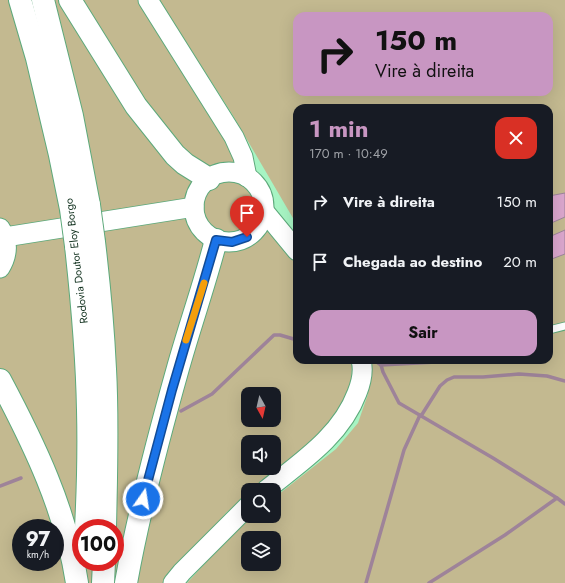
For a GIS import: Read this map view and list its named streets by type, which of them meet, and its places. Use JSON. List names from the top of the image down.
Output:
{
  "streets": {
    "highway": ["Rodovia Doutor Eloy Borgo"]
  },
  "north": "bottom",
  "page": {
    "turn": ["150 m", "Vire à direita"],
    "heading": ["1 min", "170 m · 10:49"],
    "list": [
      {
        "name": "Vire à direita",
        "value": "150 m"
      },
      {
        "name": "Chegada ao destino",
        "value": "20 m"
      }
    ],
    "buttons": "Sair",
    "speed": "97 km/h",
    "limit": "100"
  }
}
